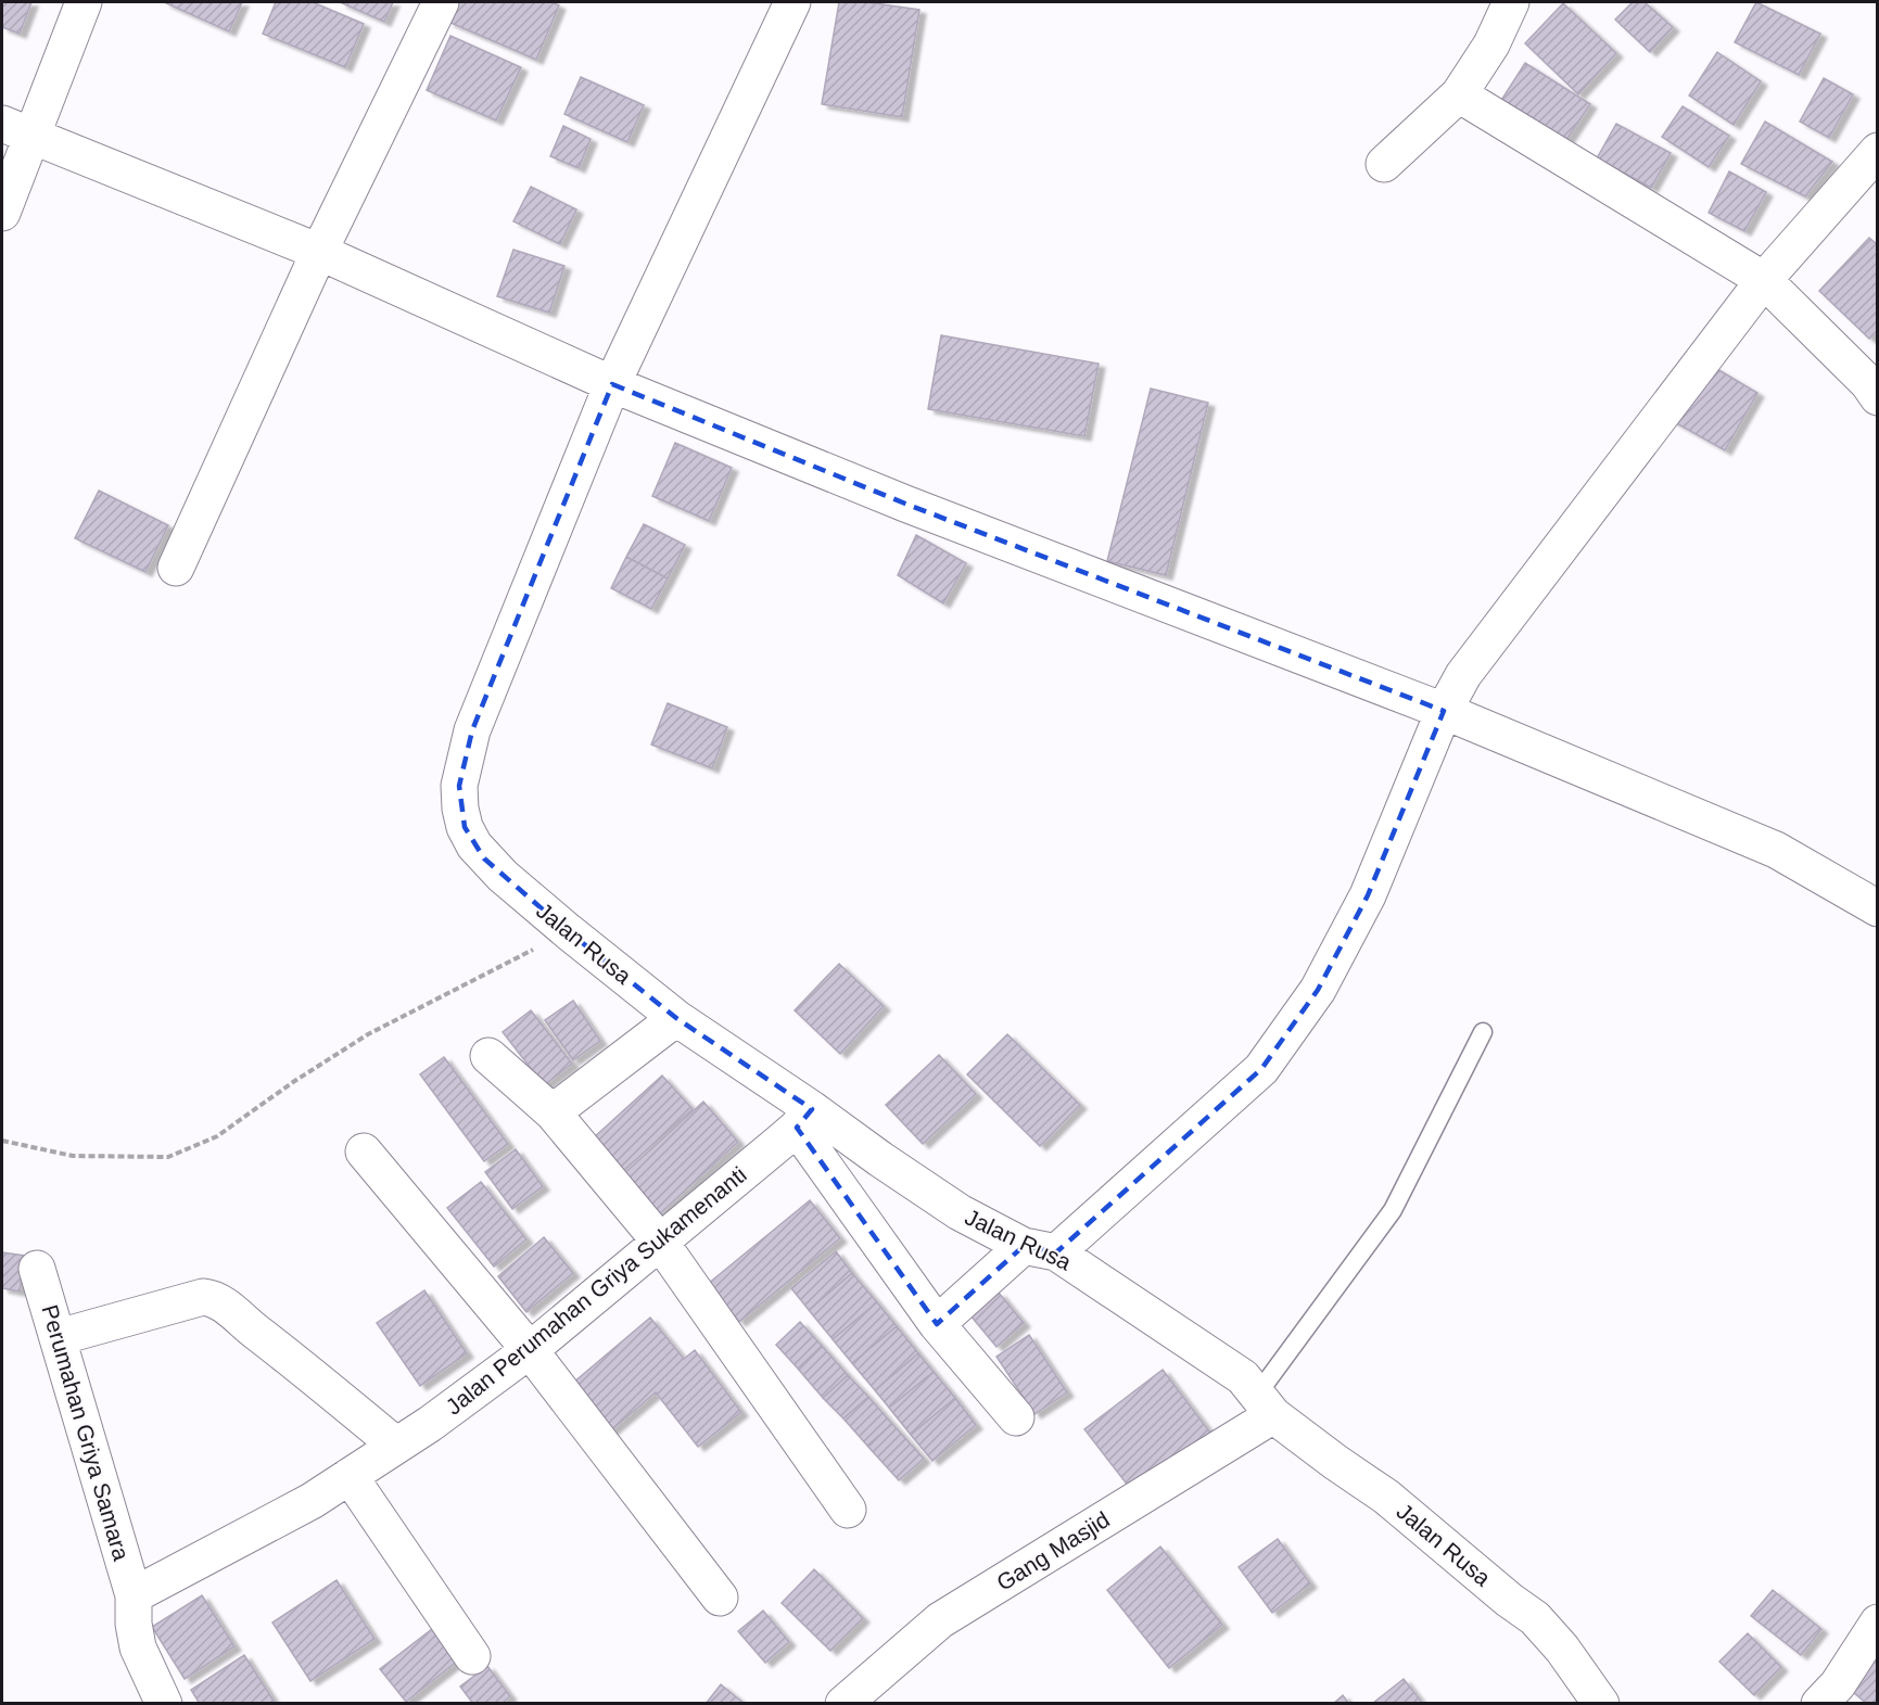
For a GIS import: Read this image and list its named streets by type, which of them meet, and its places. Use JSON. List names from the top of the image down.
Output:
{
  "streets": {
    "street": [
      "Jalan Rusa",
      "Jalan Perumahan Griya Sukamenanti",
      "Perumahan Griya Samara",
      "Gang Masjid"
    ]
  },
  "crossings": [
    ["Jalan Rusa", "Jalan Perumahan Griya Sukamenanti"],
    ["Jalan Rusa", "Gang Masjid"],
    ["Jalan Perumahan Griya Sukamenanti", "Perumahan Griya Samara"]
  ]
}
